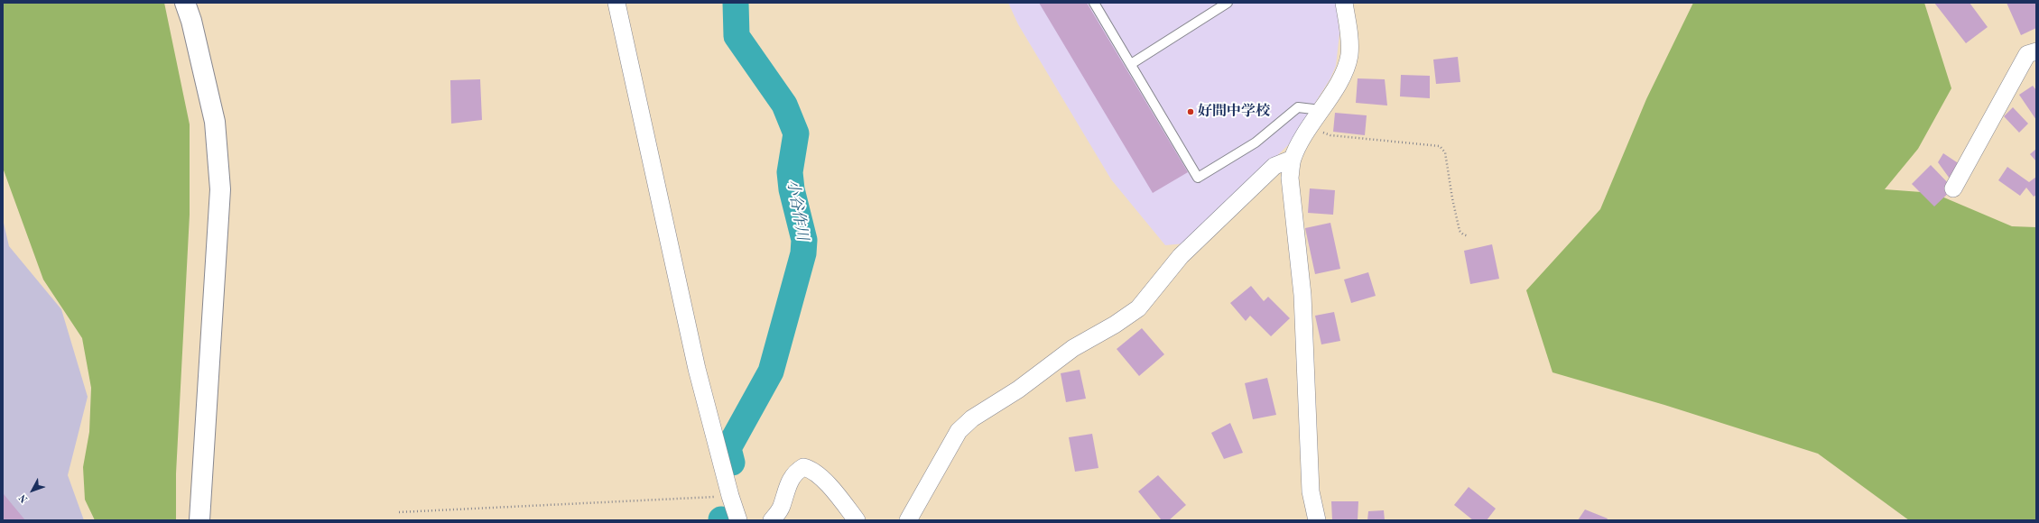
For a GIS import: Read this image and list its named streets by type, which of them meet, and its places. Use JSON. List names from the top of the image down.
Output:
{
  "water": ["小谷作川"],
  "places": ["好間中学校"],
  "north": "bottom left"
}
